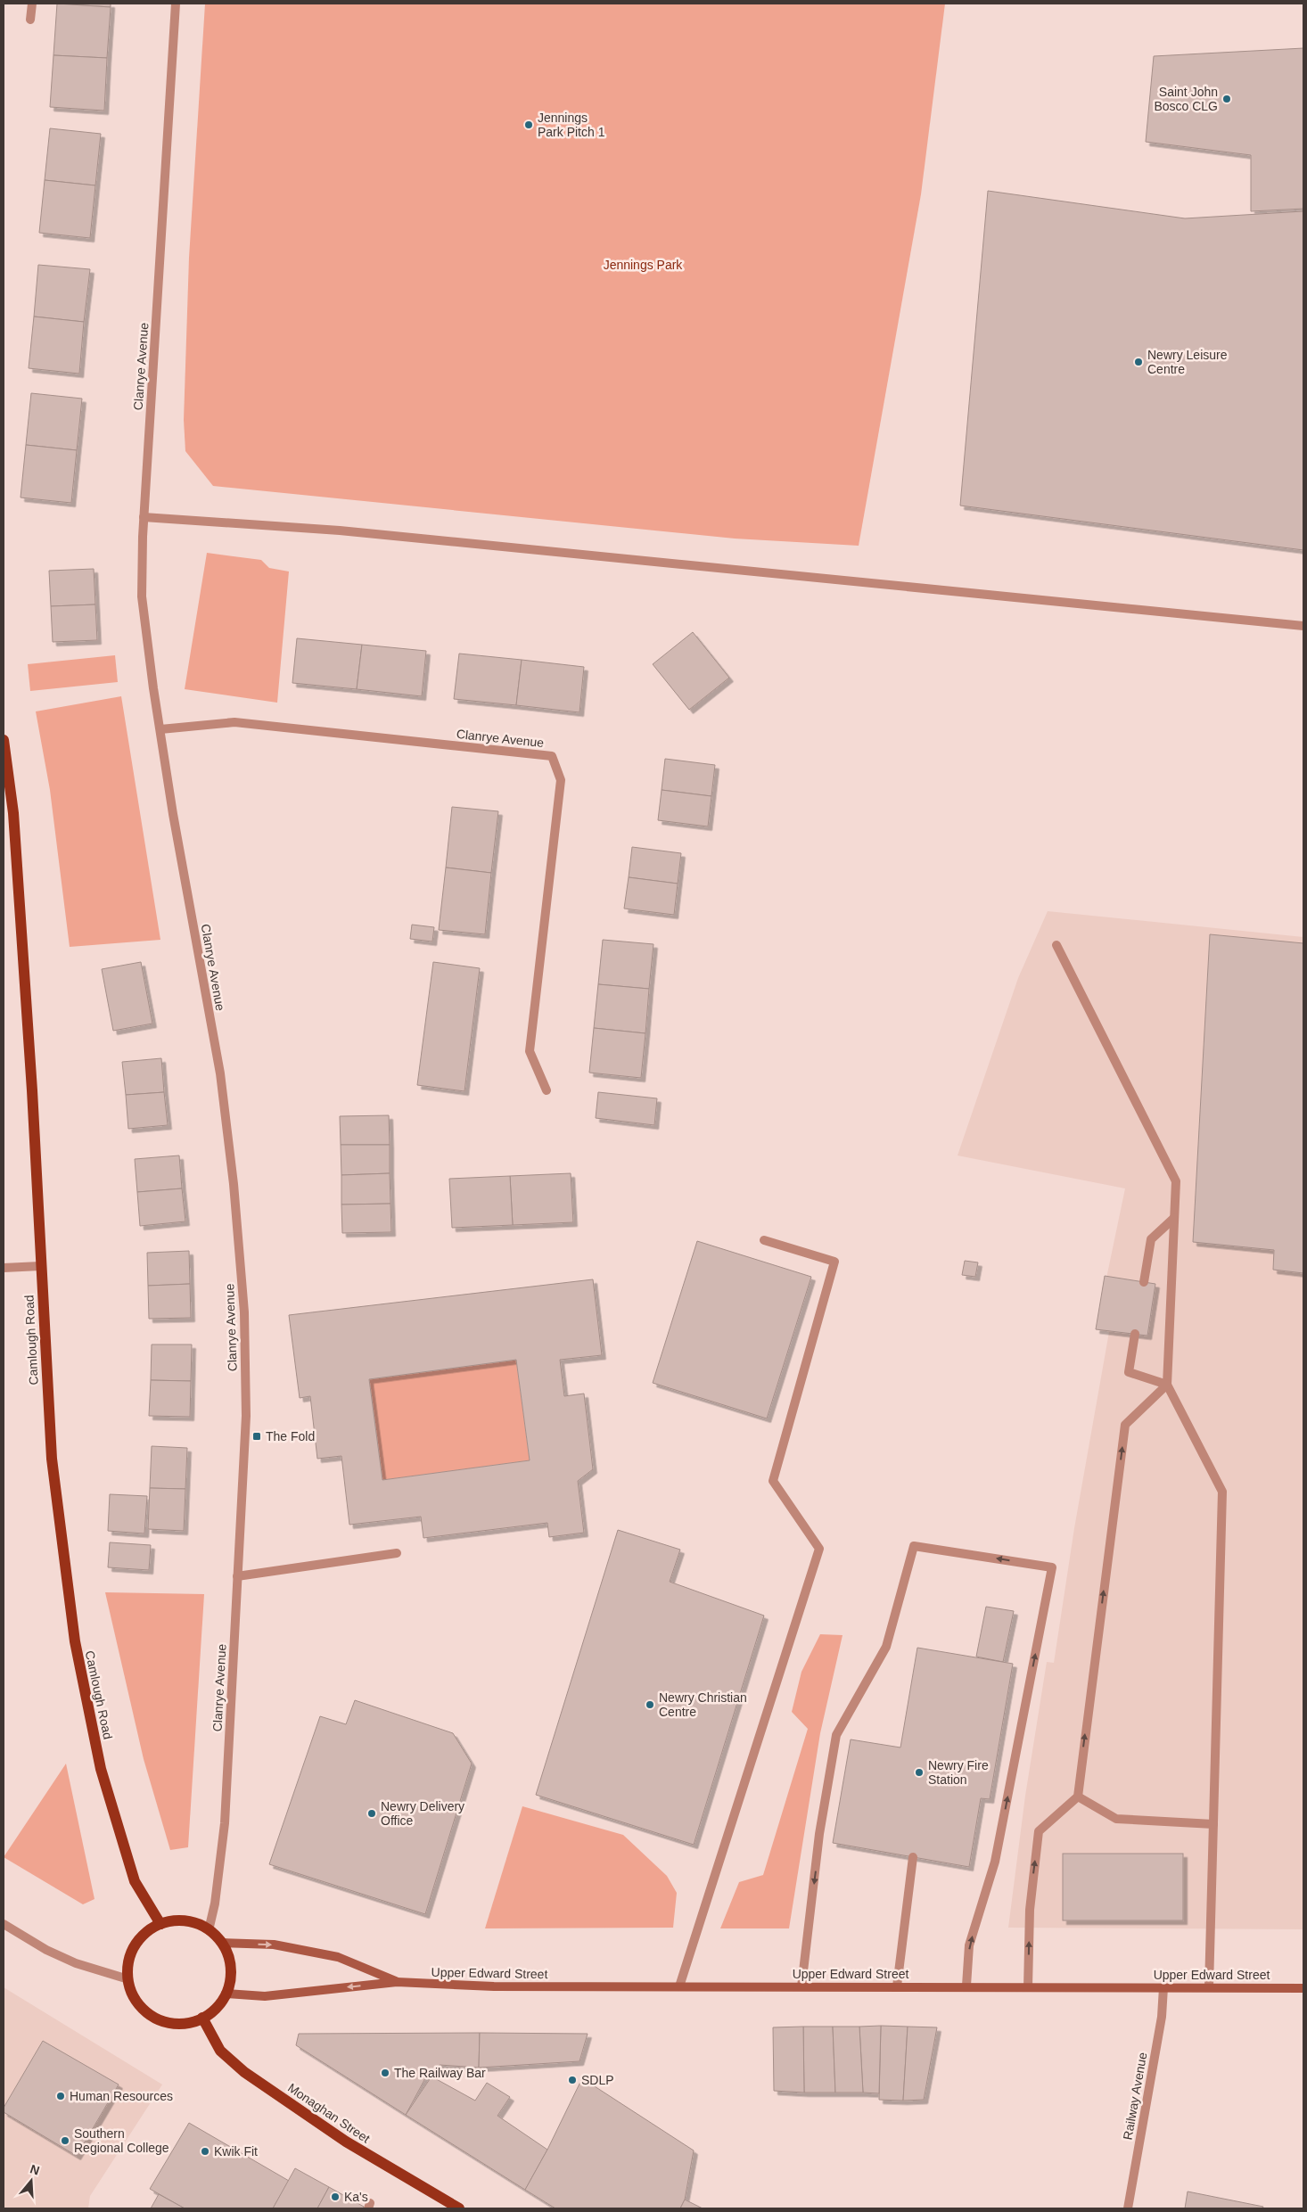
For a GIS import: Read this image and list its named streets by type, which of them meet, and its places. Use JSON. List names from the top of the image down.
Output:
{
  "streets": {
    "main road": ["Camlough Road", "Upper Edward Street", "Monaghan Street"],
    "street": ["Clanrye Avenue", "Railway Avenue"]
  },
  "crossings": [
    ["Clanrye Avenue", "Camlough Road"],
    ["Clanrye Avenue", "Upper Edward Street"],
    ["Clanrye Avenue", "Monaghan Street"],
    ["Camlough Road", "Upper Edward Street"],
    ["Camlough Road", "Monaghan Street"],
    ["Upper Edward Street", "Railway Avenue"],
    ["Upper Edward Street", "Monaghan Street"]
  ],
  "parks": ["Jennings Park"],
  "places": {
    "other": [
      "Saint John Bosco CLG",
      "Jennings Park Pitch 1",
      "Newry Leisure Centre",
      "Newry Christian Centre",
      "Newry Fire Station",
      "Newry Delivery Office",
      "The Railway Bar",
      "SDLP",
      "Human Resources",
      "Southern Regional College",
      "Kwik Fit",
      "Ka's"
    ],
    "transit": ["The Fold"]
  },
  "north": "top"
}
